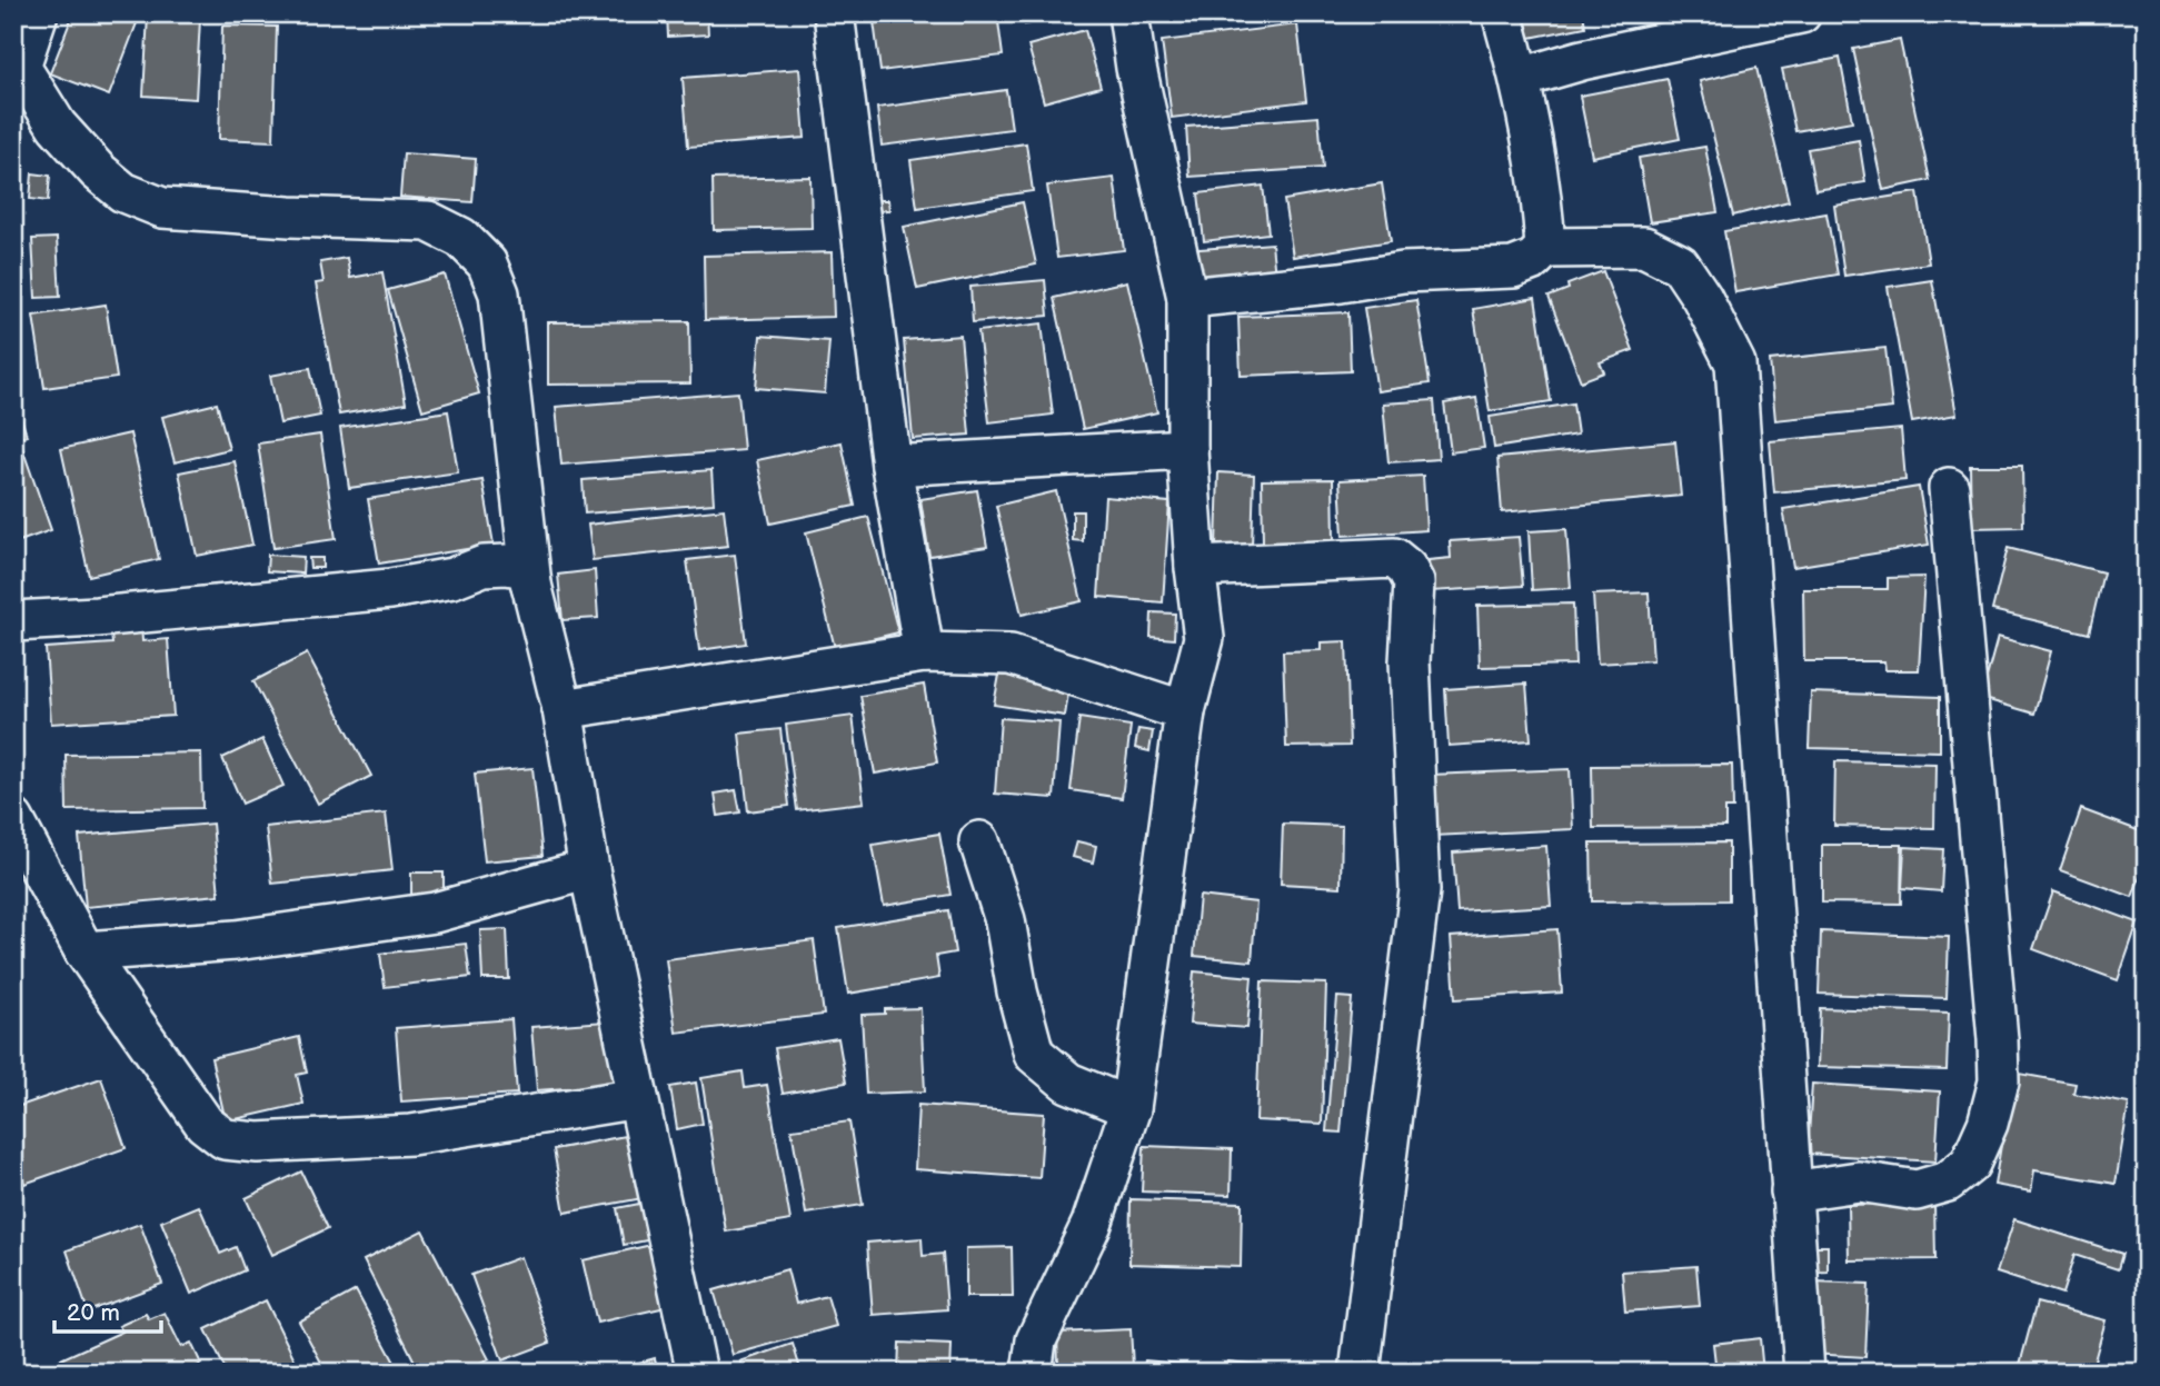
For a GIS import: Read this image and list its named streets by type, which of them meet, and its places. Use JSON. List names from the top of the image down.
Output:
{
  "scale_bar": "20 m"
}
